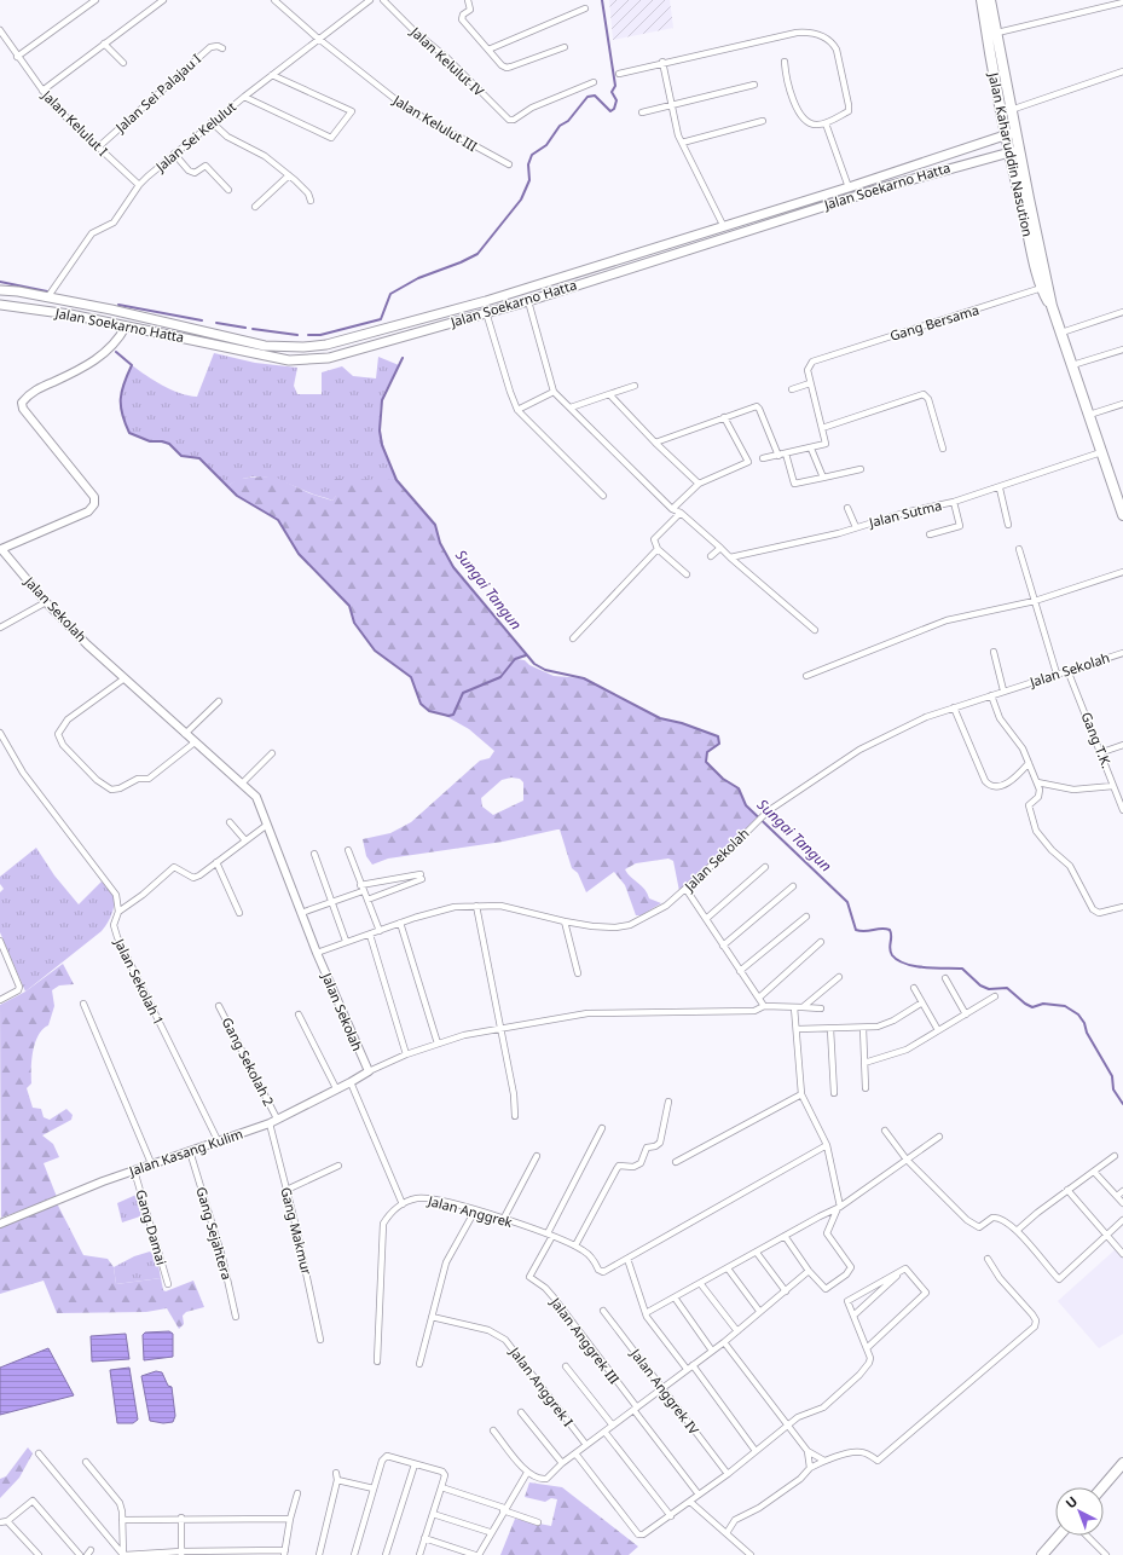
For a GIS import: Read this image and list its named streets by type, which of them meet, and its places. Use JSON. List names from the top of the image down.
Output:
{
  "streets": {
    "highway": ["Jalan Kaharuddin Nasution"],
    "main road": ["Jalan Soekarno Hatta"],
    "street": [
      "Jalan Kelulut IV",
      "Jalan Sei Palajau I",
      "Jalan Kelulut I",
      "Jalan Kelulut III",
      "Jalan Sei Kelulut",
      "Gang Bersama",
      "Jalan Sutma",
      "Jalan Sekolah",
      "Gang T.K.",
      "Jalan Sekolah 1",
      "Gang Sekolah 2",
      "Jalan Kasang Kulim",
      "Jalan Anggrek",
      "Gang Damai",
      "Gang Makmur",
      "Gang Sejahtera",
      "Jalan Anggrek III",
      "Jalan Anggrek I",
      "Jalan Anggrek IV"
    ]
  },
  "crossings": [
    ["Jalan Sei Palajau I", "Jalan Kelulut I"],
    ["Jalan Kelulut I", "Jalan Sei Kelulut"],
    ["Jalan Kelulut III", "Jalan Sei Kelulut"],
    ["Jalan Sei Kelulut", "Jalan Soekarno Hatta"],
    ["Jalan Kaharuddin Nasution", "Jalan Soekarno Hatta"],
    ["Jalan Kaharuddin Nasution", "Gang Bersama"],
    ["Jalan Kaharuddin Nasution", "Jalan Sutma"],
    ["Jalan Soekarno Hatta", "Jalan Sekolah"],
    ["Jalan Sekolah", "Gang T.K."],
    ["Jalan Sekolah", "Jalan Kasang Kulim"],
    ["Jalan Sekolah 1", "Jalan Kasang Kulim"],
    ["Gang Sekolah 2", "Jalan Kasang Kulim"],
    ["Jalan Kasang Kulim", "Gang Damai"],
    ["Jalan Kasang Kulim", "Gang Makmur"],
    ["Jalan Kasang Kulim", "Gang Sejahtera"],
    ["Jalan Anggrek", "Jalan Anggrek III"]
  ],
  "water": ["Sungai Tangun"],
  "north": "top left"
}
